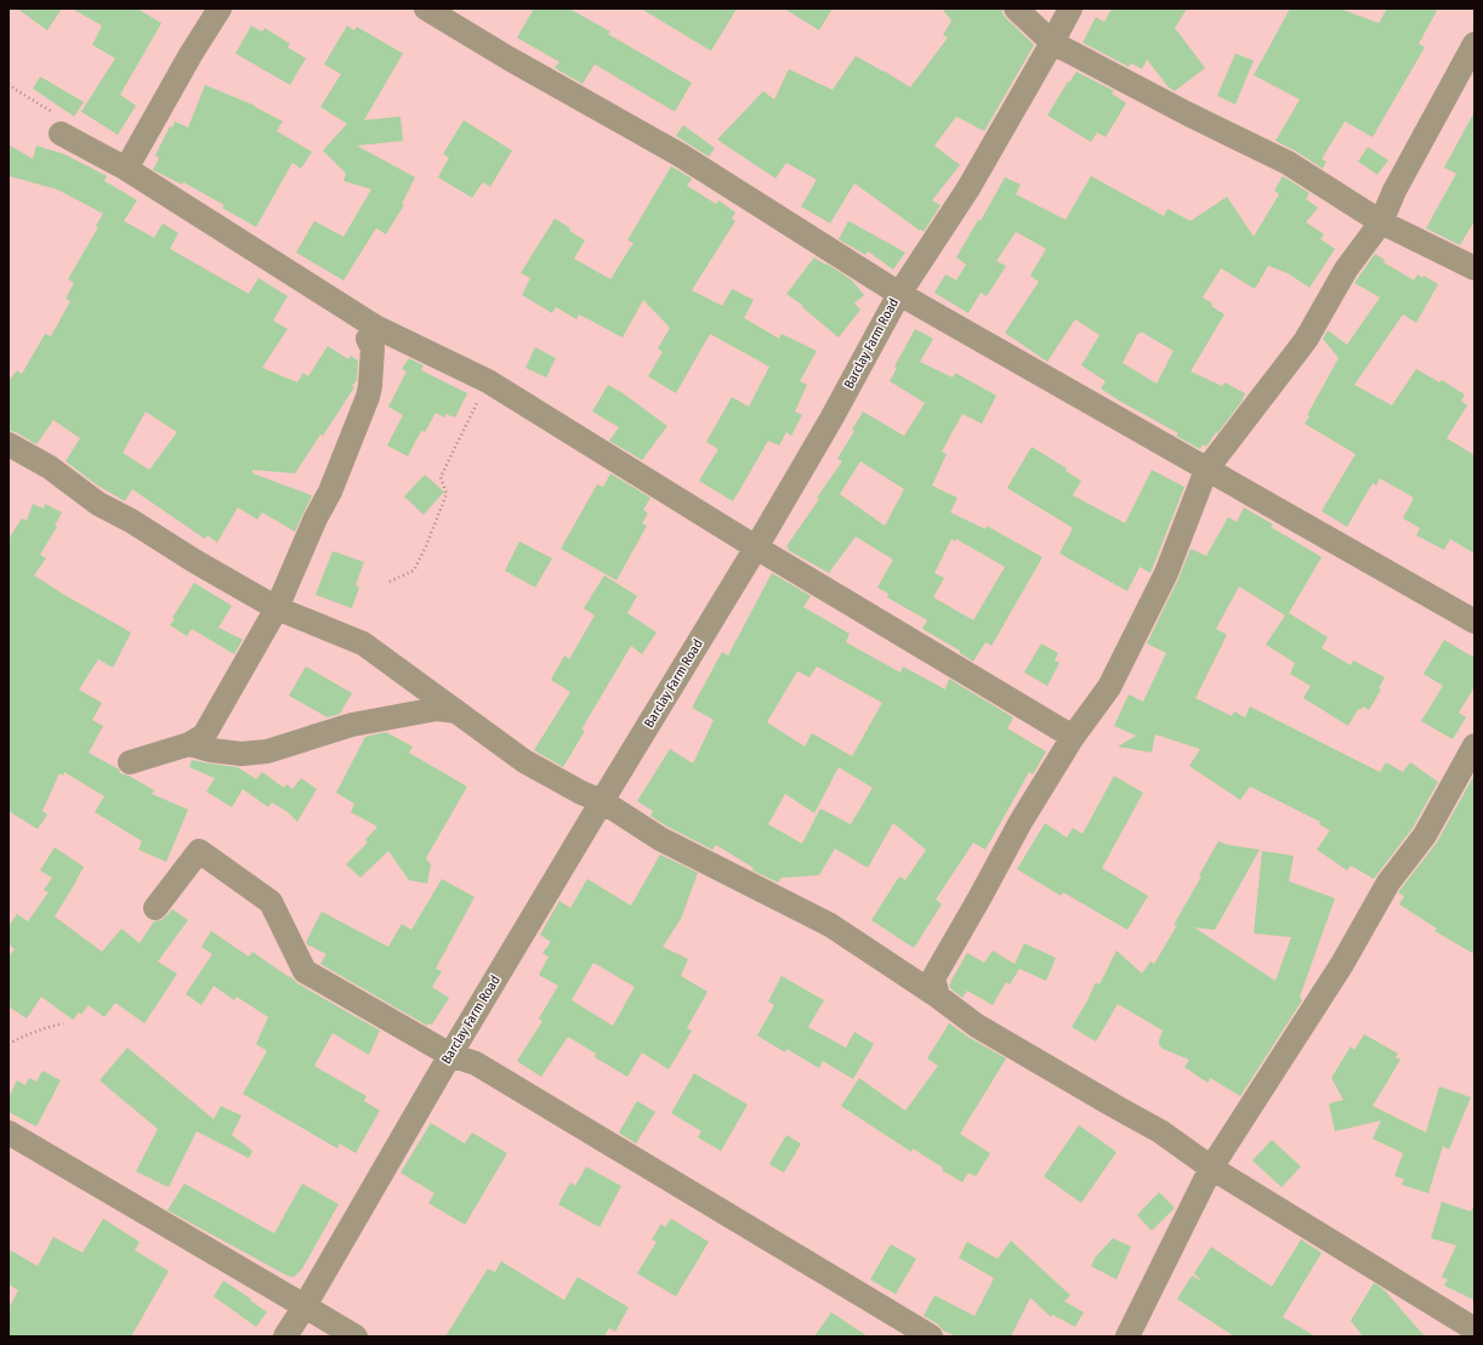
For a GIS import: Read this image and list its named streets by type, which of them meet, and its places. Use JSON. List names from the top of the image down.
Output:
{
  "streets": {
    "street": ["Barclay Farm Road"]
  }
}
